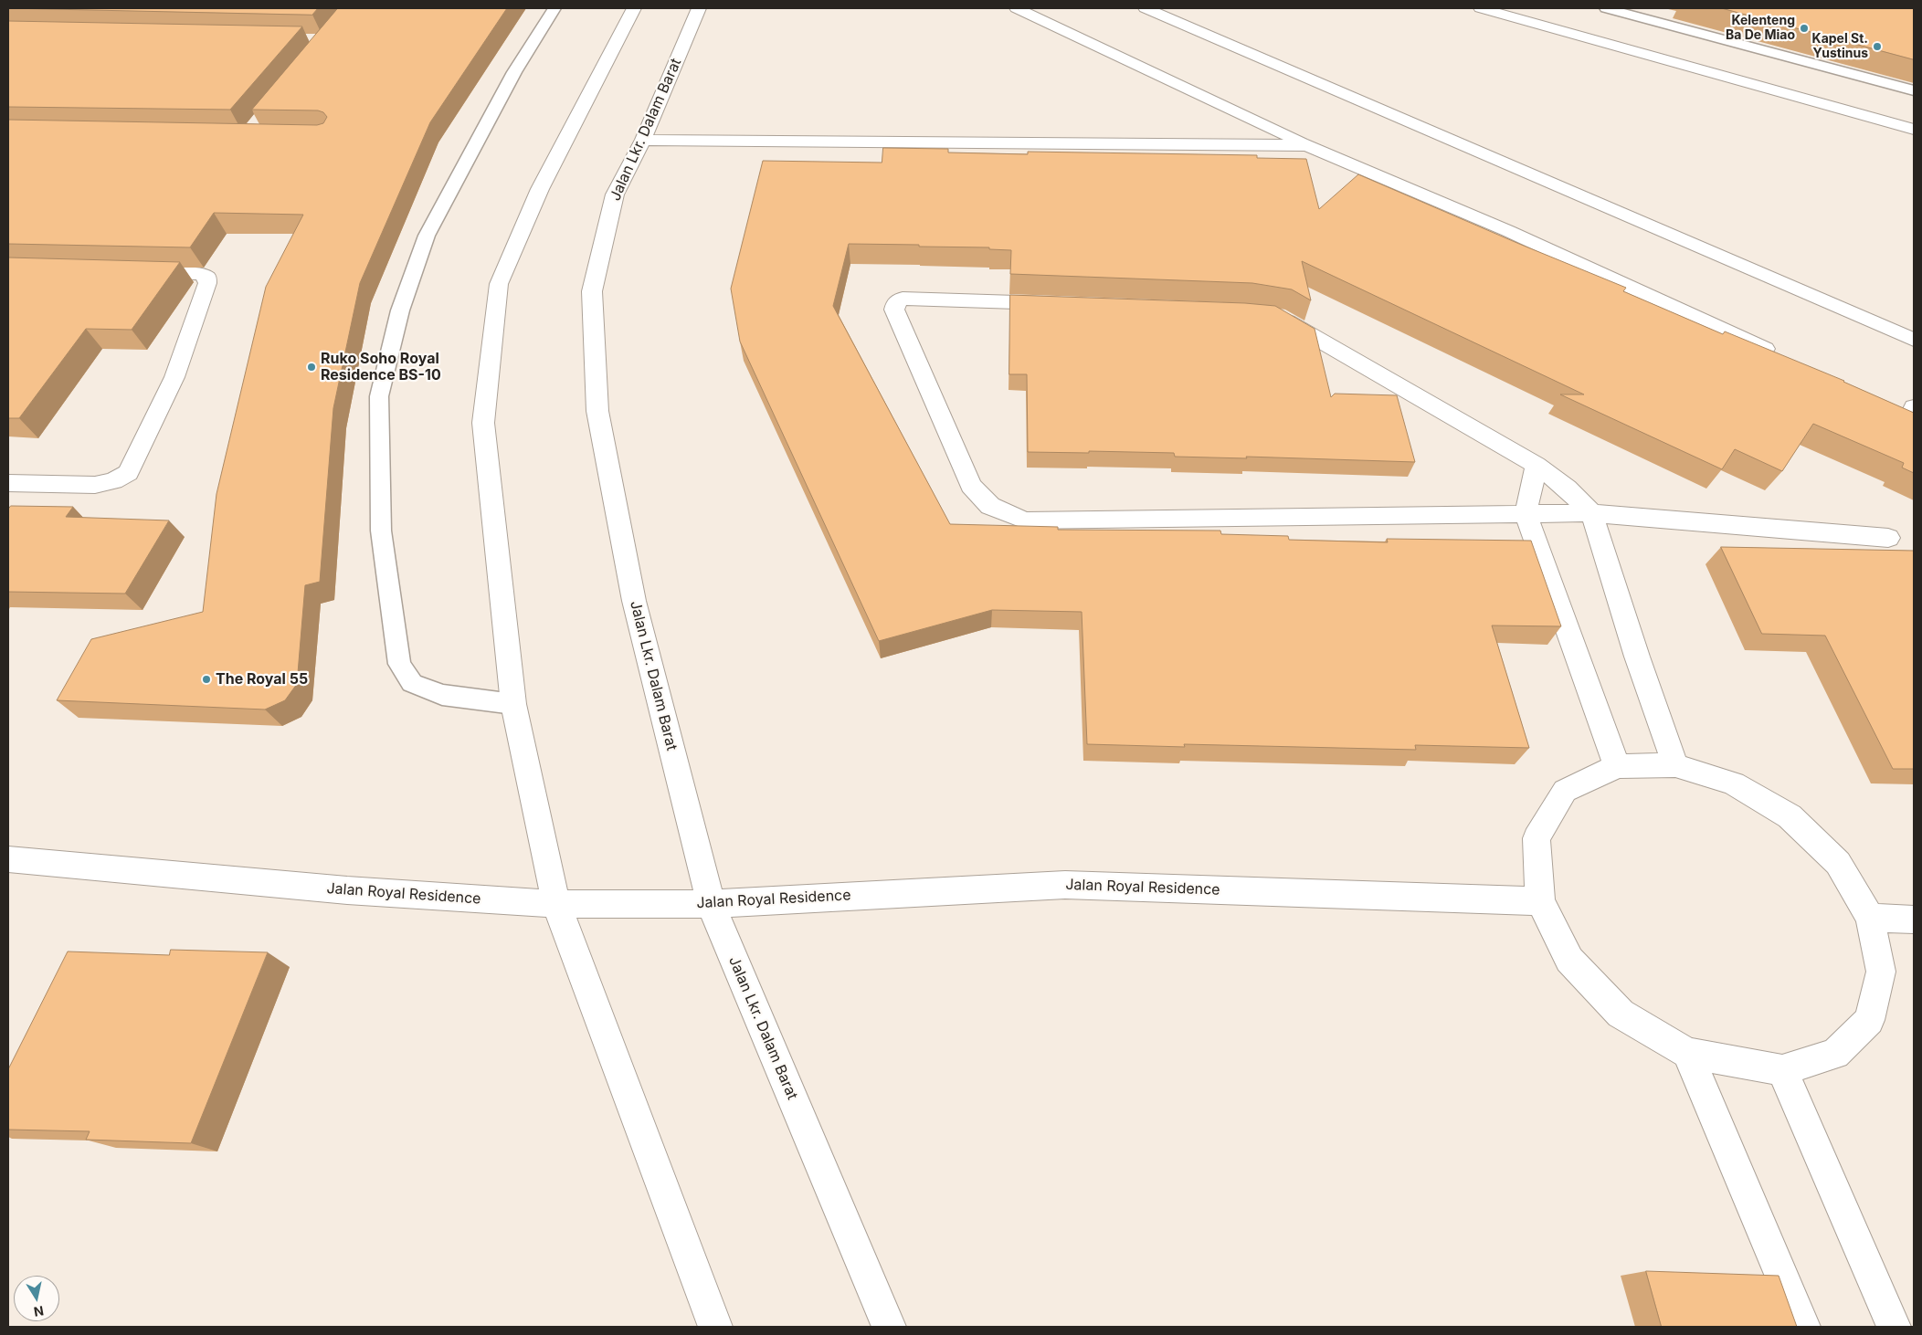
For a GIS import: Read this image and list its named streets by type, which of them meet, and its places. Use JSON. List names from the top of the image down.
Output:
{
  "streets": {
    "street": ["Jalan Lkr. Dalam Barat", "Jalan Royal Residence"]
  },
  "crossings": [
    ["Jalan Lkr. Dalam Barat", "Jalan Royal Residence"]
  ],
  "places": [
    "Kelenteng Ba De Miao",
    "Kapel St. Yustinus",
    "Ruko Soho Royal Residence BS-10",
    "The Royal 55"
  ],
  "north": "bottom"
}
